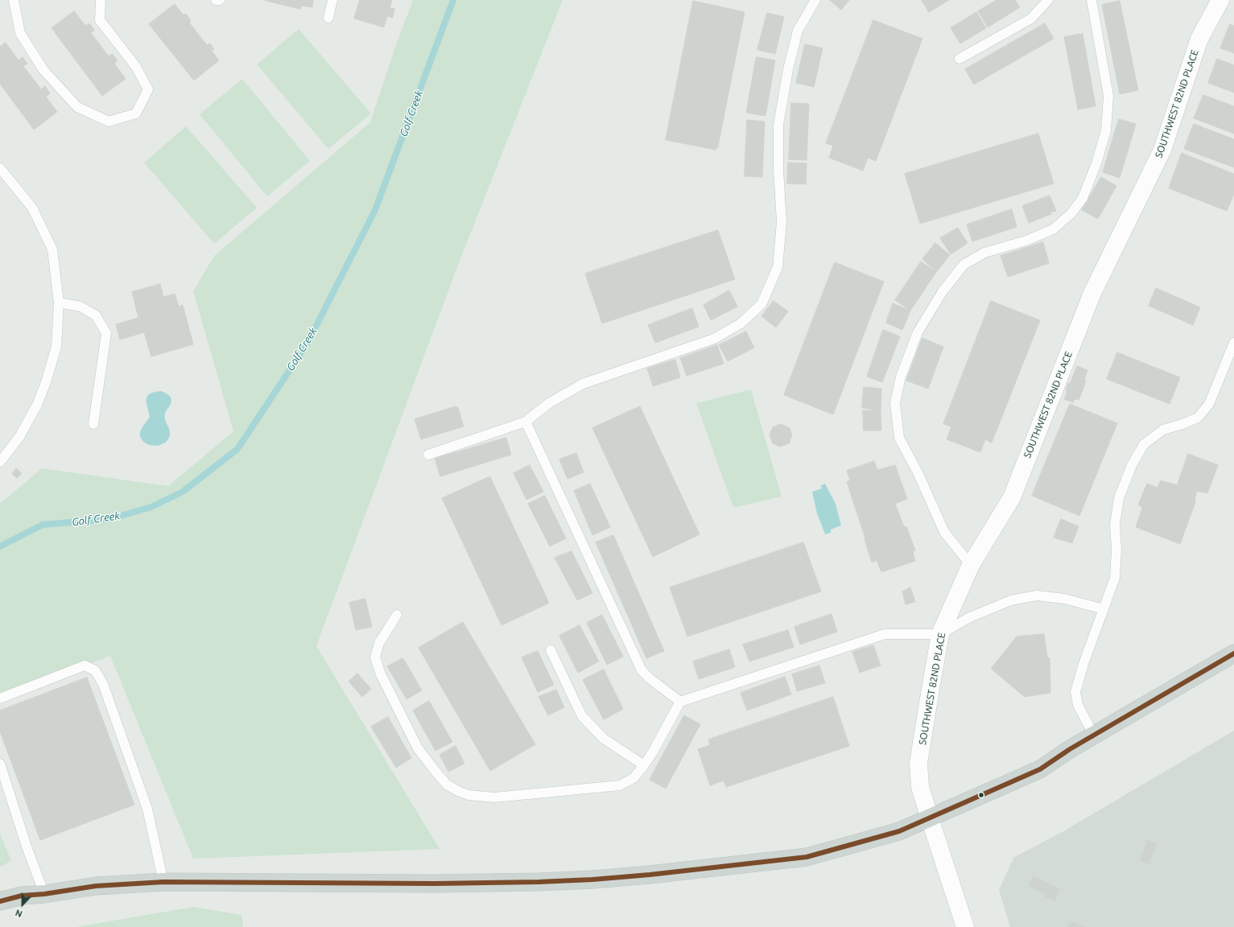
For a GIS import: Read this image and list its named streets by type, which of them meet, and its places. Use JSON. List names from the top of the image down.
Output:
{
  "streets": {
    "street": ["SOUTHWEST 82ND PLACE"]
  },
  "water": ["Golf Creek"],
  "north": "bottom"
}
